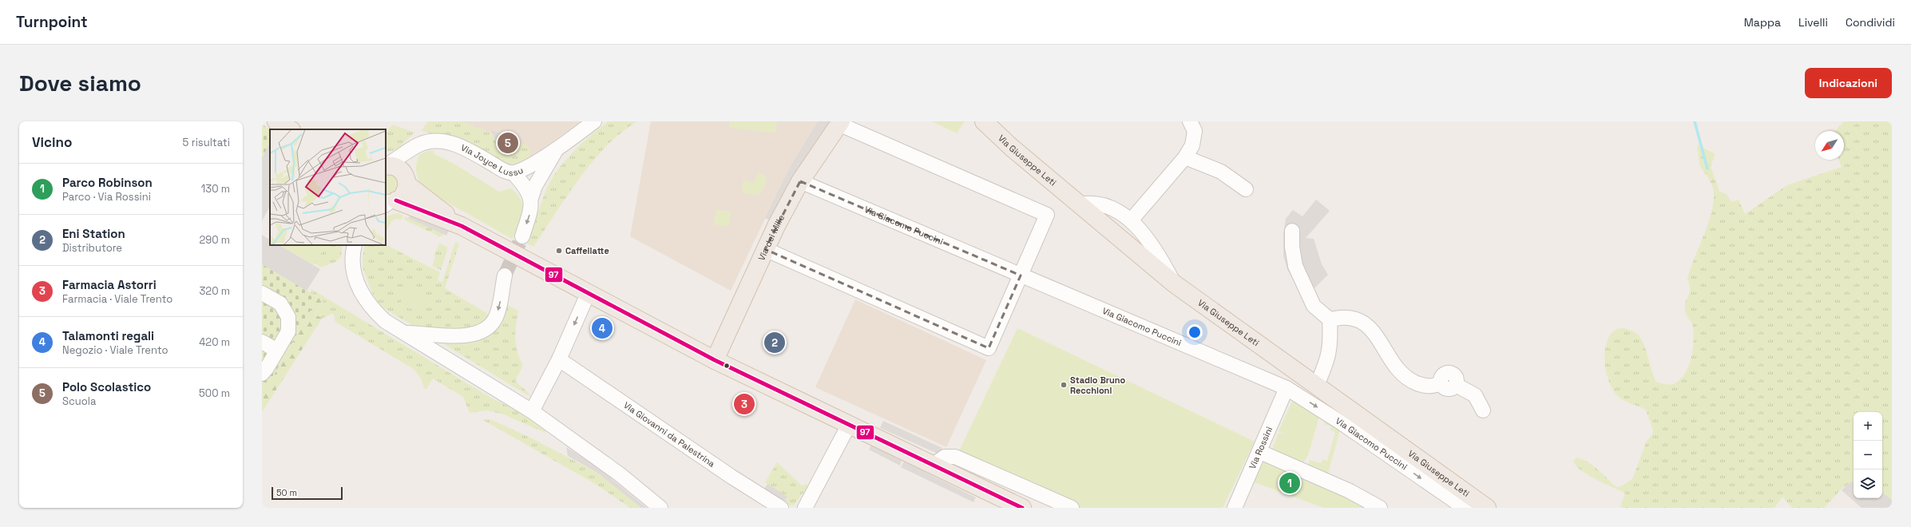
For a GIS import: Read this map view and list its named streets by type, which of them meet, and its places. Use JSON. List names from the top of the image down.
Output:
{
  "streets": {
    "main road": ["Via Giuseppe Leti", "Via dei Mille"],
    "street": [
      "Via Joyce Lussu",
      "Via Giacomo Puccini",
      "Via Giovanni da Palestrina",
      "Via Rossini"
    ]
  },
  "crossings": [
    ["Via Giacomo Puccini", "Via dei Mille"],
    ["Via Giacomo Puccini", "Via Rossini"]
  ],
  "places": ["Caffellatte", "Stadio Bruno Recchioni"],
  "lines": ["transit line 97"],
  "scale_bar": "50 m",
  "north": "bottom left",
  "page": {
    "header": "Turnpoint",
    "nav": ["Mappa", "Livelli", "Condividi"],
    "buttons": "Indicazioni",
    "title": "Dove siamo",
    "heading": ["Vicino", "5 risultati"],
    "pins": [
      "5",
      "4",
      "2",
      "3",
      "1"
    ],
    "list": [
      {
        "mark": "1",
        "name": "Parco Robinson",
        "note": "Parco · Via Rossini",
        "value": "130 m"
      },
      {
        "mark": "2",
        "name": "Eni Station",
        "note": "Distributore",
        "value": "290 m"
      },
      {
        "mark": "3",
        "name": "Farmacia Astorri",
        "note": "Farmacia · Viale Trento",
        "value": "320 m"
      },
      {
        "mark": "4",
        "name": "Talamonti regali",
        "note": "Negozio · Viale Trento",
        "value": "420 m"
      },
      {
        "mark": "5",
        "name": "Polo Scolastico",
        "note": "Scuola",
        "value": "500 m"
      }
    ],
    "map_buttons": ["+", "−"],
    "scale": "50 m"
  }
}
